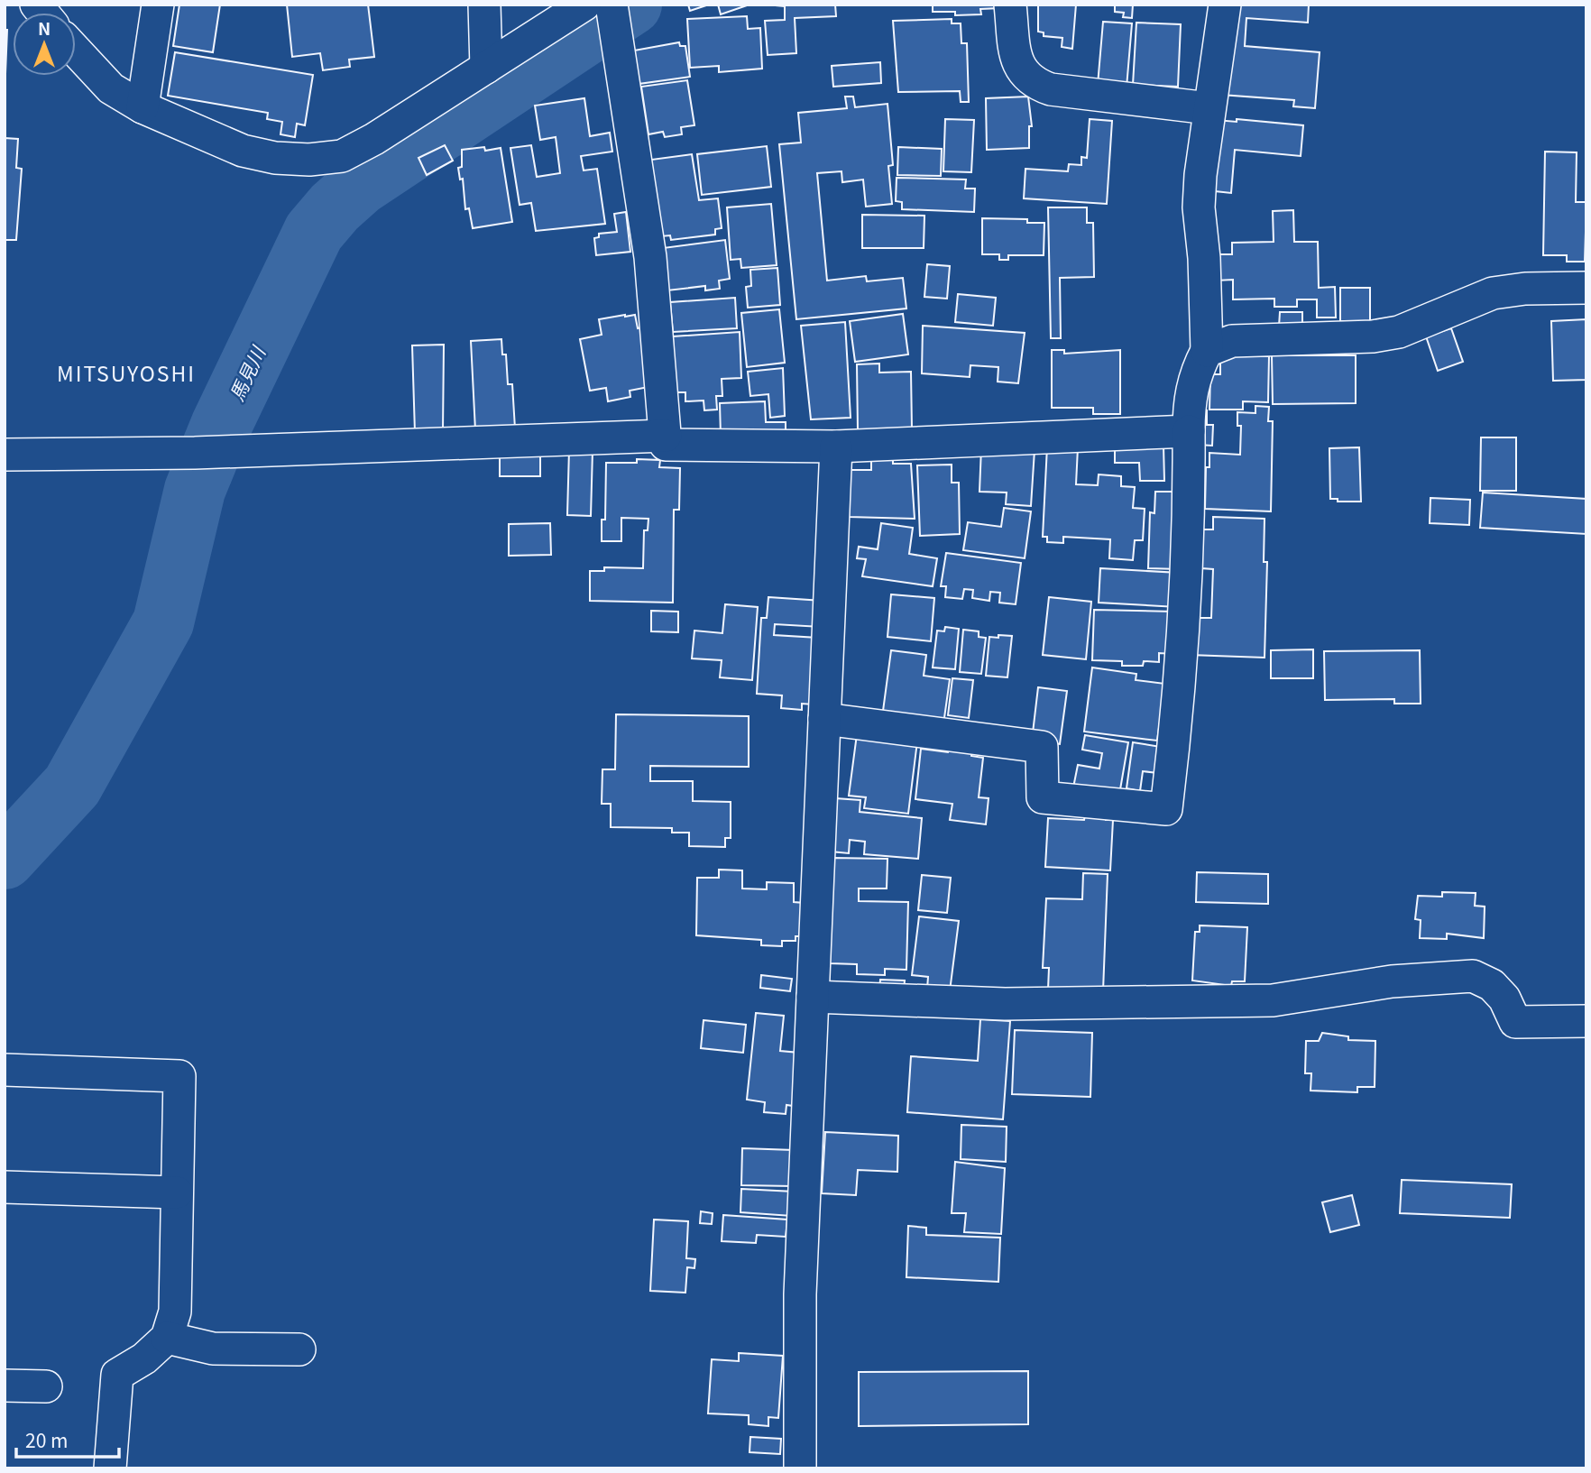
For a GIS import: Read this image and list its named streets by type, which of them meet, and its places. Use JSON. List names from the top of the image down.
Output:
{
  "districts": ["MITSUYOSHI"],
  "water": ["馬見川"],
  "scale_bar": "20 m",
  "north": "top"
}
